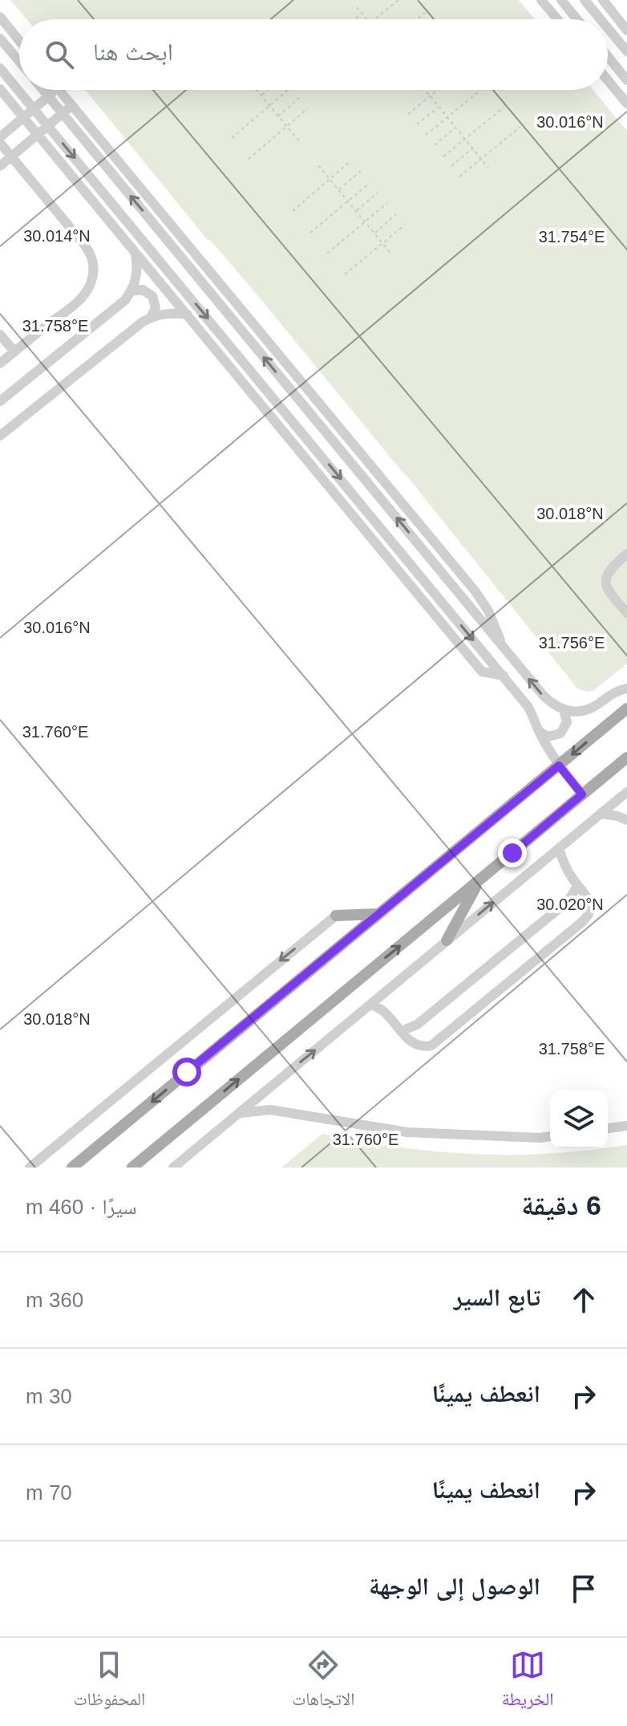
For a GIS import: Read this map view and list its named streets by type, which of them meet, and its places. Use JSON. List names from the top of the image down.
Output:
{
  "page": {
    "search": "ابحث هنا",
    "heading": ["6 دقيقة", "سيرًا · 460 m"],
    "list": [
      ["تابع السير", "360 m"],
      ["انعطف يمينًا", "30 m"],
      ["انعطف يمينًا", "70 m"],
      "الوصول إلى الوجهة"
    ],
    "nav": ["الخريطة", "الاتجاهات", "المحفوظات"]
  },
  "coordinates": [
    "30.016°N",
    "30.014°N",
    "31.754°E",
    "31.758°E",
    "30.018°N",
    "31.756°E",
    "31.760°E",
    "30.020°N"
  ]
}
